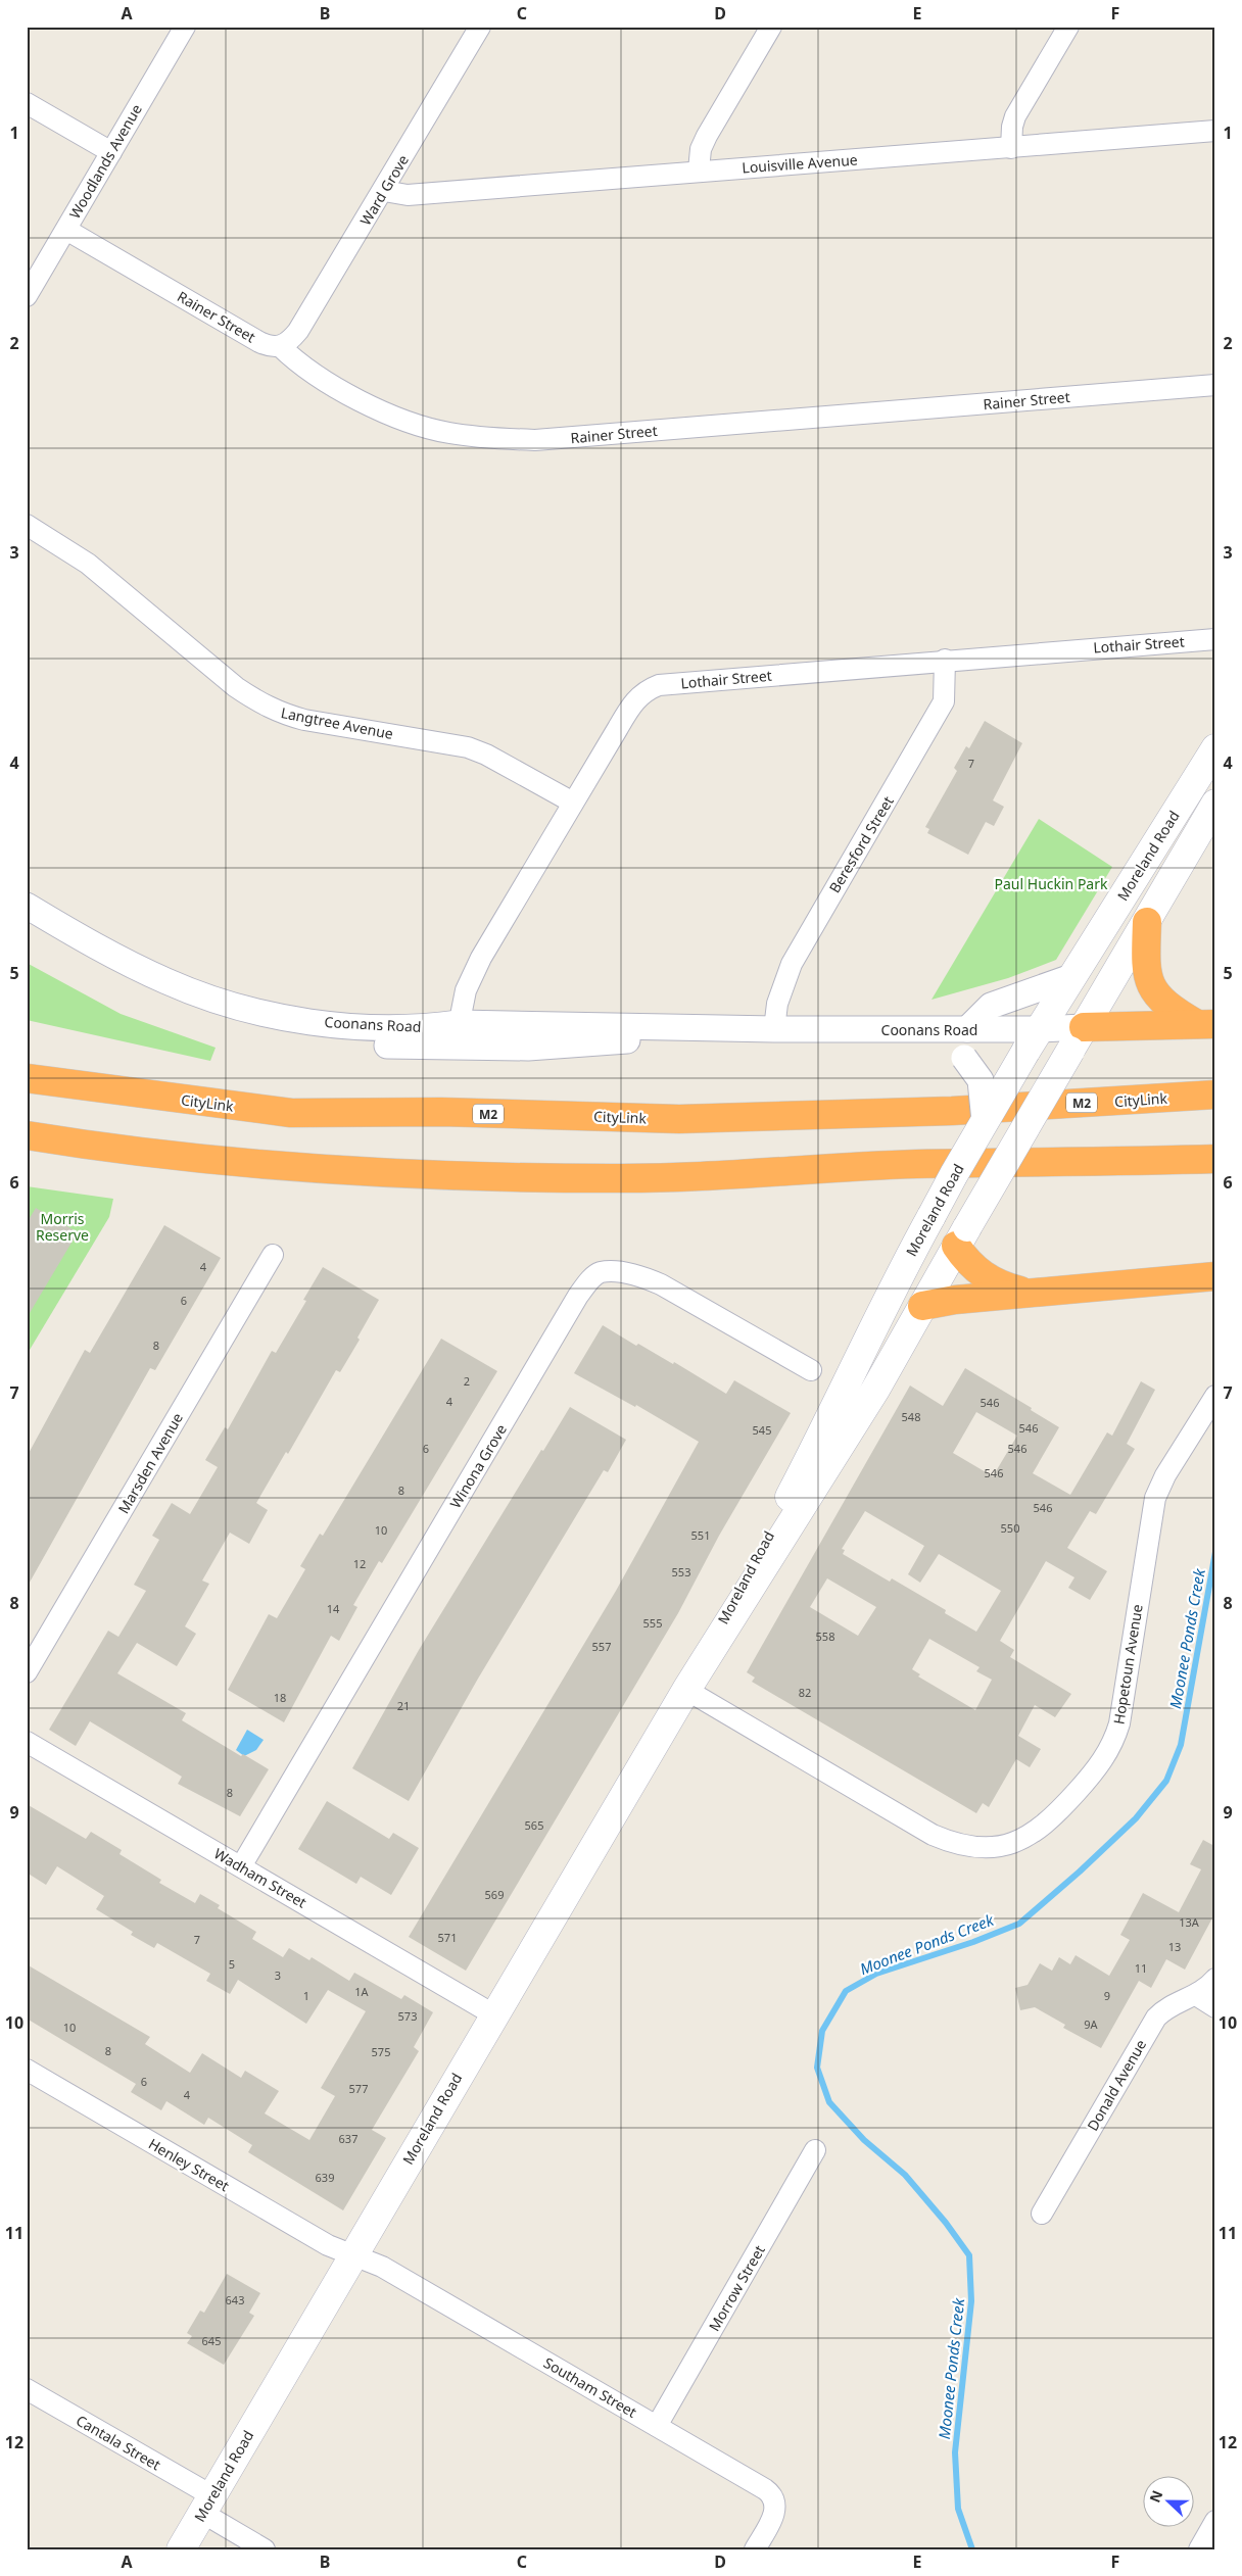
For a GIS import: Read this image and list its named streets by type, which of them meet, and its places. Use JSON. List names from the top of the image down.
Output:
{
  "streets": {
    "highway": ["CityLink", "M2"],
    "main road": ["Moreland Road"],
    "street": [
      "Woodlands Avenue",
      "Louisville Avenue",
      "Ward Grove",
      "Rainer Street",
      "Lothair Street",
      "Langtree Avenue",
      "Beresford Street",
      "Coonans Road",
      "Marsden Avenue",
      "Winona Grove",
      "Hopetoun Avenue",
      "Wadham Street",
      "Donald Avenue",
      "Henley Street",
      "Morrow Street",
      "Southam Street",
      "Cantala Street"
    ]
  },
  "crossings": [
    ["Woodlands Avenue", "Rainer Street"],
    ["Louisville Avenue", "Ward Grove"],
    ["Ward Grove", "Rainer Street"],
    ["Lothair Street", "Langtree Avenue"],
    ["Lothair Street", "Beresford Street"],
    ["Lothair Street", "Coonans Road"],
    ["Beresford Street", "Coonans Road"],
    ["Moreland Road", "Coonans Road"],
    ["Moreland Road", "Hopetoun Avenue"],
    ["Moreland Road", "Wadham Street"],
    ["Moreland Road", "Henley Street"],
    ["Moreland Road", "Southam Street"],
    ["Moreland Road", "Cantala Street"],
    ["Winona Grove", "Wadham Street"],
    ["Henley Street", "Southam Street"],
    ["Morrow Street", "Southam Street"]
  ],
  "water": ["Moonee Ponds Creek"],
  "parks": ["Paul Huckin Park", "Morris Reserve"],
  "house_numbers": [
    "7",
    "4",
    "6",
    "8",
    "2",
    "4",
    "546",
    "548",
    "546",
    "545",
    "6",
    "546",
    "546",
    "8",
    "546",
    "550",
    "10",
    "551",
    "12",
    "553",
    "14",
    "555",
    "558",
    "557",
    "82",
    "18",
    "21",
    "8",
    "565",
    "569",
    "13A",
    "571",
    "7",
    "13",
    "5",
    "11",
    "3",
    "1A",
    "1",
    "9",
    "573",
    "9A",
    "10",
    "8",
    "575",
    "6",
    "577",
    "4",
    "637",
    "639",
    "643",
    "645"
  ],
  "north": "left",
  "grid": {
    "columns": [
      "A",
      "B",
      "C",
      "D",
      "E",
      "F"
    ],
    "rows": [
      "1",
      "2",
      "3",
      "4",
      "5",
      "6",
      "7",
      "8",
      "9",
      "10",
      "11",
      "12"
    ]
  }
}
